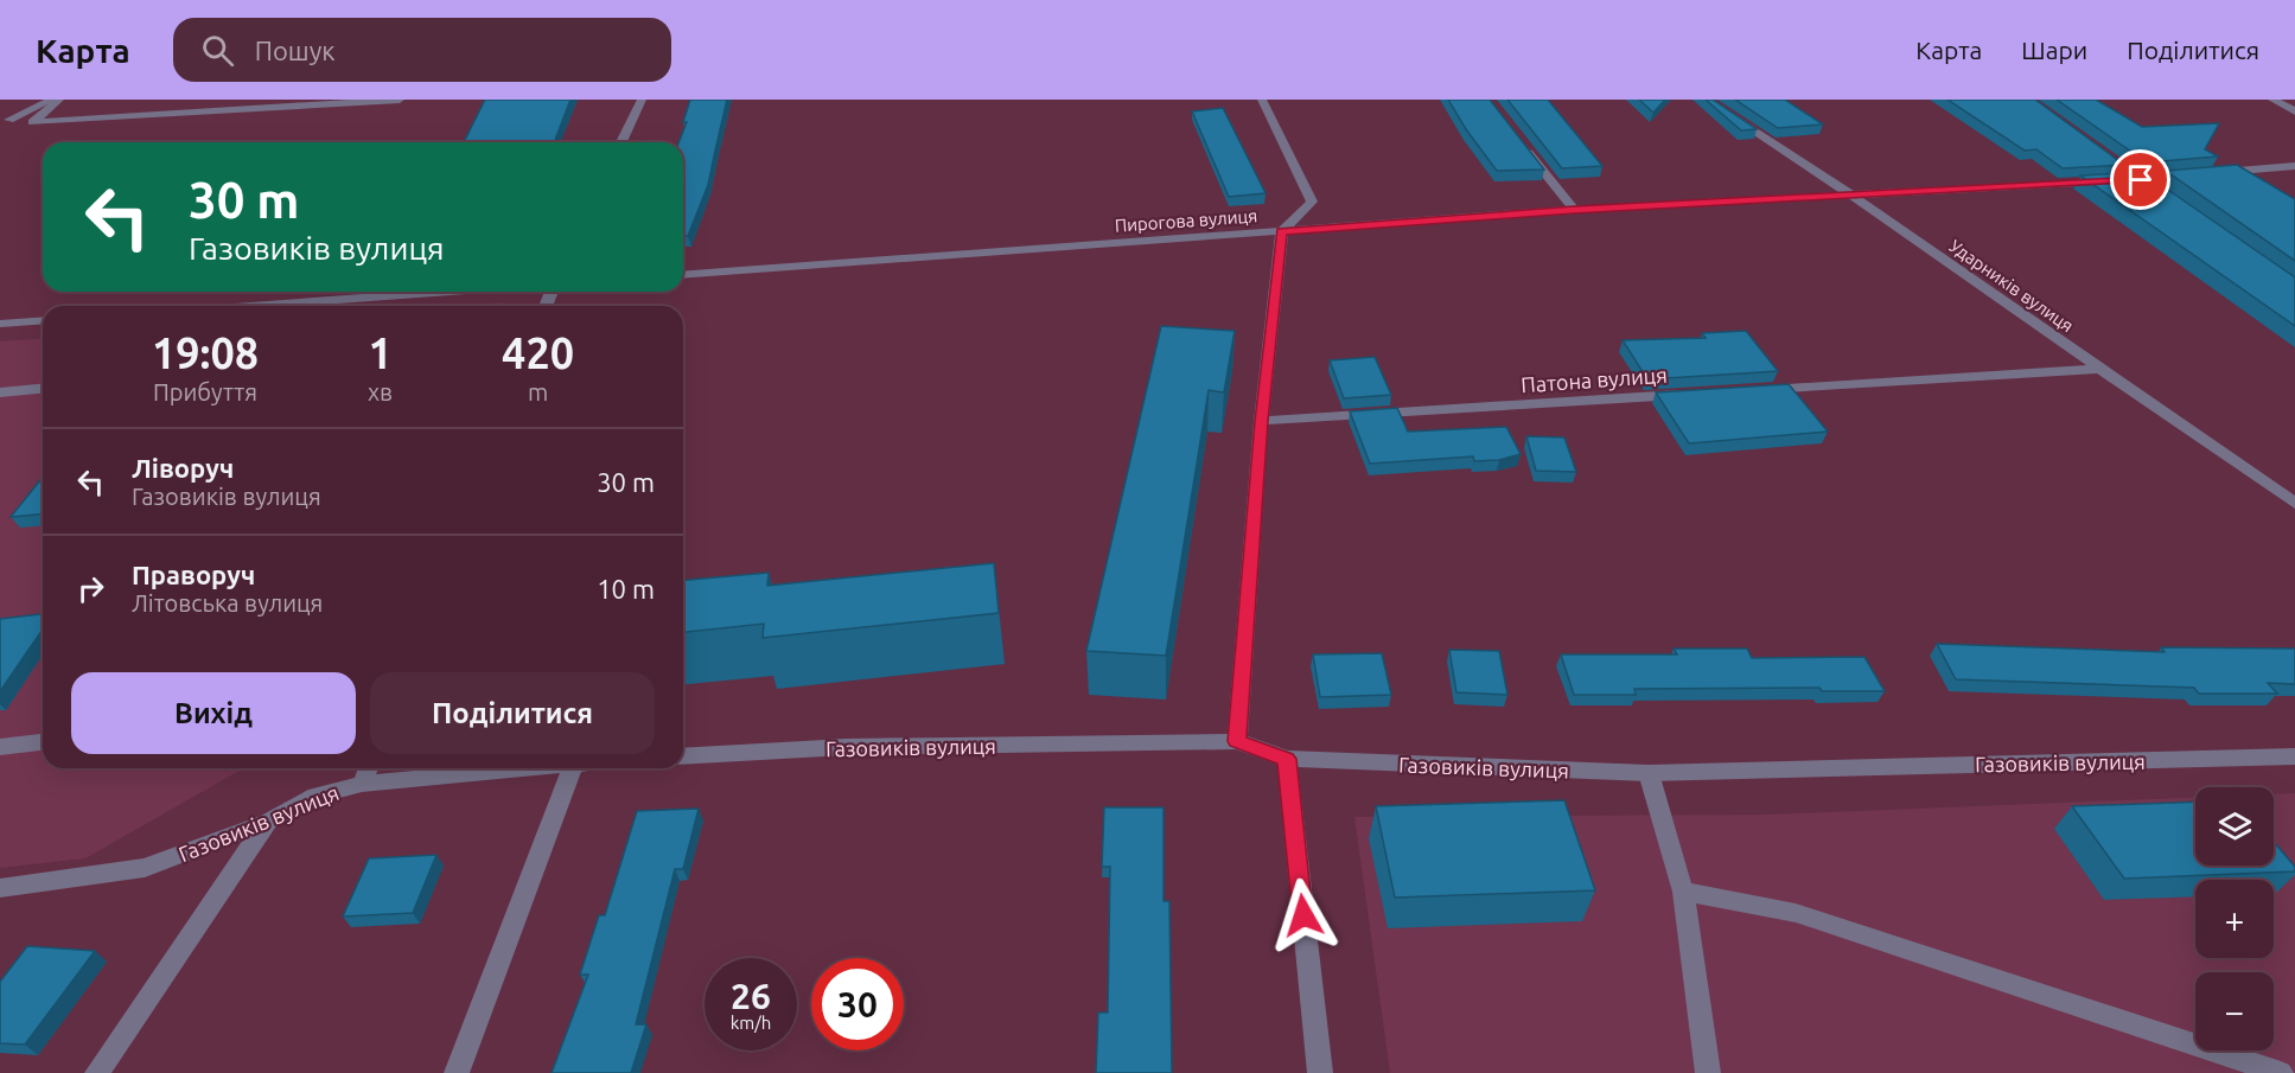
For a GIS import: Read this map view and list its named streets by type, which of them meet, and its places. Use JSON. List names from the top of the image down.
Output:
{
  "streets": {
    "street": [
      "Пирогова вулиця",
      "Ударників вулиця",
      "Патона вулиця",
      "Газовиків вулиця"
    ]
  },
  "crossings": [
    ["Пирогова вулиця", "Ударників вулиця"]
  ],
  "page": {
    "header": "Карта",
    "search": "Пошук",
    "nav": ["Карта", "Шари", "Поділитися"],
    "turn": ["30 m", "Газовиків вулиця"],
    "eta": [
      "19:08",
      "Прибуття",
      "1",
      "хв",
      "420",
      "m"
    ],
    "list": [
      {
        "name": "Ліворуч",
        "note": "Газовиків вулиця",
        "value": "30 m"
      },
      {
        "name": "Праворуч",
        "note": "Літовська вулиця",
        "value": "10 m"
      }
    ],
    "buttons": ["Вихід", "Поділитися"],
    "map_buttons": ["+", "−"],
    "speed": "26 km/h",
    "limit": "30"
  }
}
